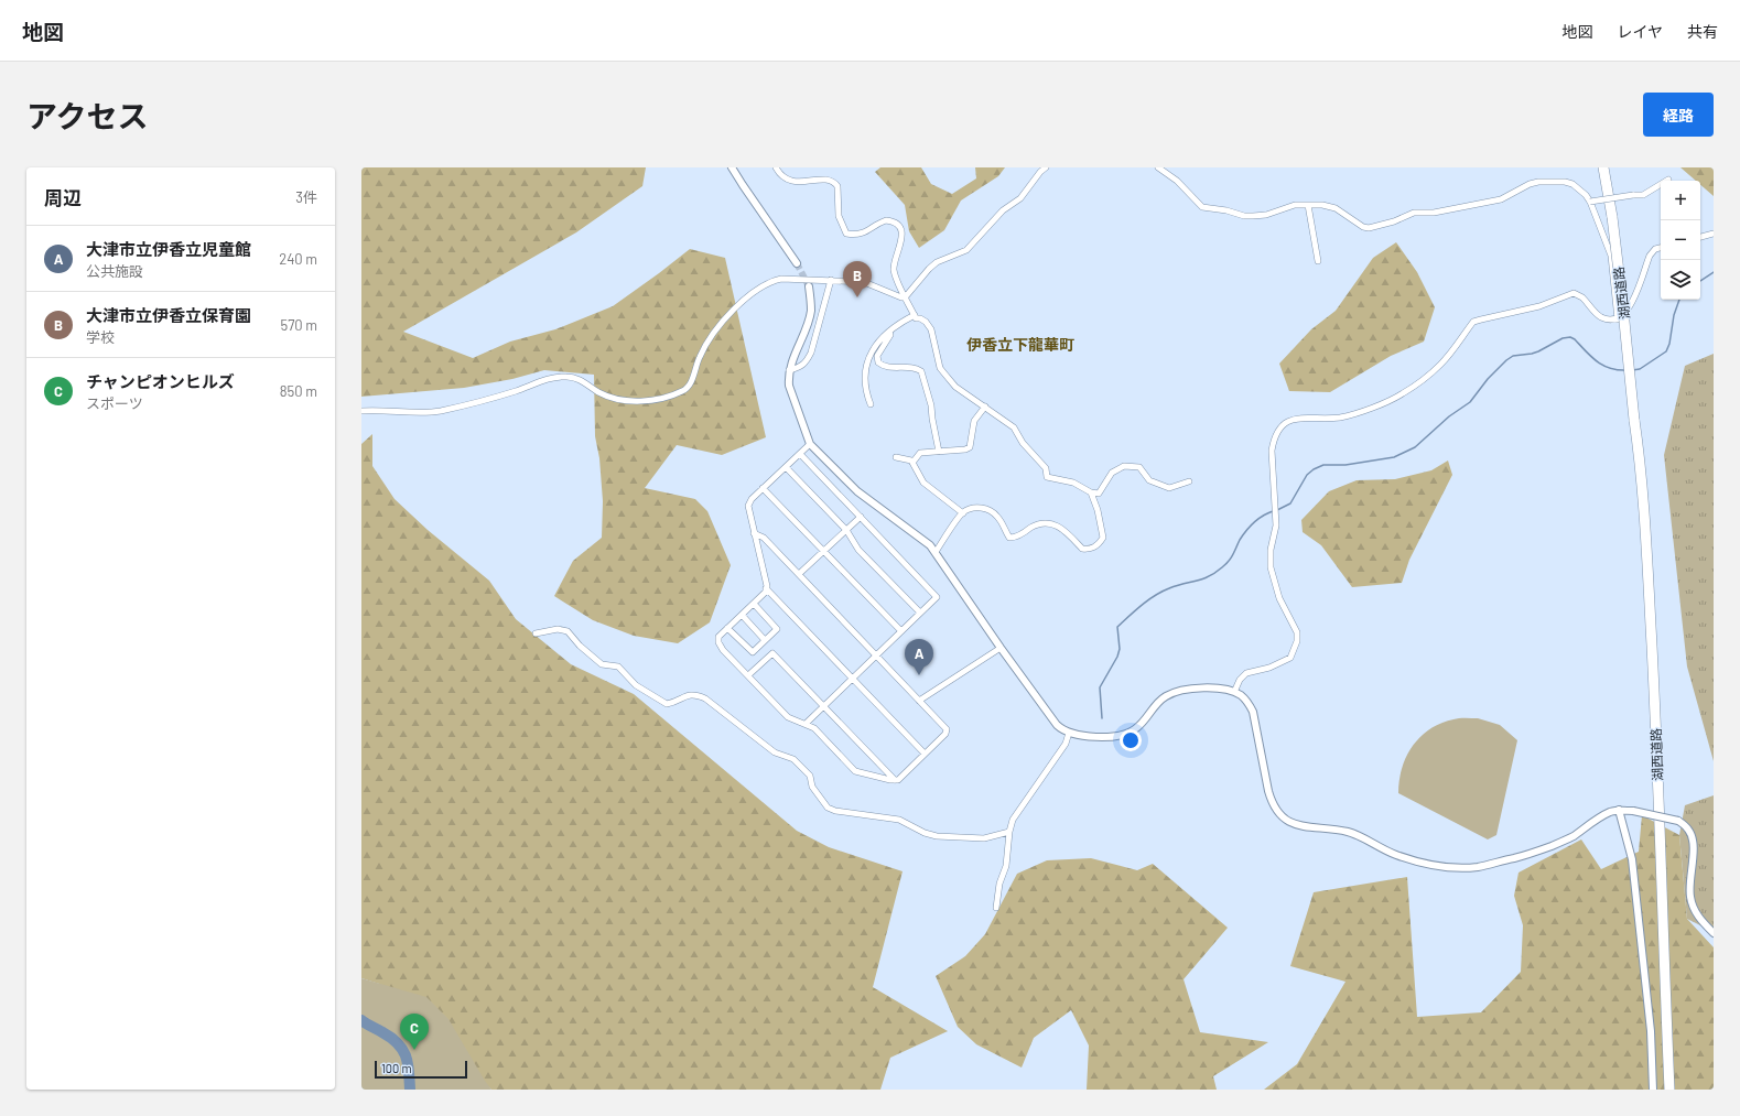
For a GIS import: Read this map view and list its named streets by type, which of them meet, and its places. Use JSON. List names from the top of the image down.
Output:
{
  "streets": {
    "highway": ["湖西道路"]
  },
  "districts": ["伊香立下龍華町"],
  "scale_bar": "100 m",
  "page": {
    "header": "地図",
    "nav": ["地図", "レイヤ", "共有"],
    "title": "アクセス",
    "buttons": "経路",
    "heading": ["周辺", "3件"],
    "map_buttons": ["+", "−"],
    "list": [
      {
        "mark": "A",
        "name": "大津市立伊香立児童館",
        "note": "公共施設",
        "value": "240 m"
      },
      {
        "mark": "B",
        "name": "大津市立伊香立保育園",
        "note": "学校",
        "value": "570 m"
      },
      {
        "mark": "C",
        "name": "チャンピオンヒルズ",
        "note": "スポーツ",
        "value": "850 m"
      }
    ],
    "pins": ["B", "A", "C"],
    "scale": "100 m"
  }
}
